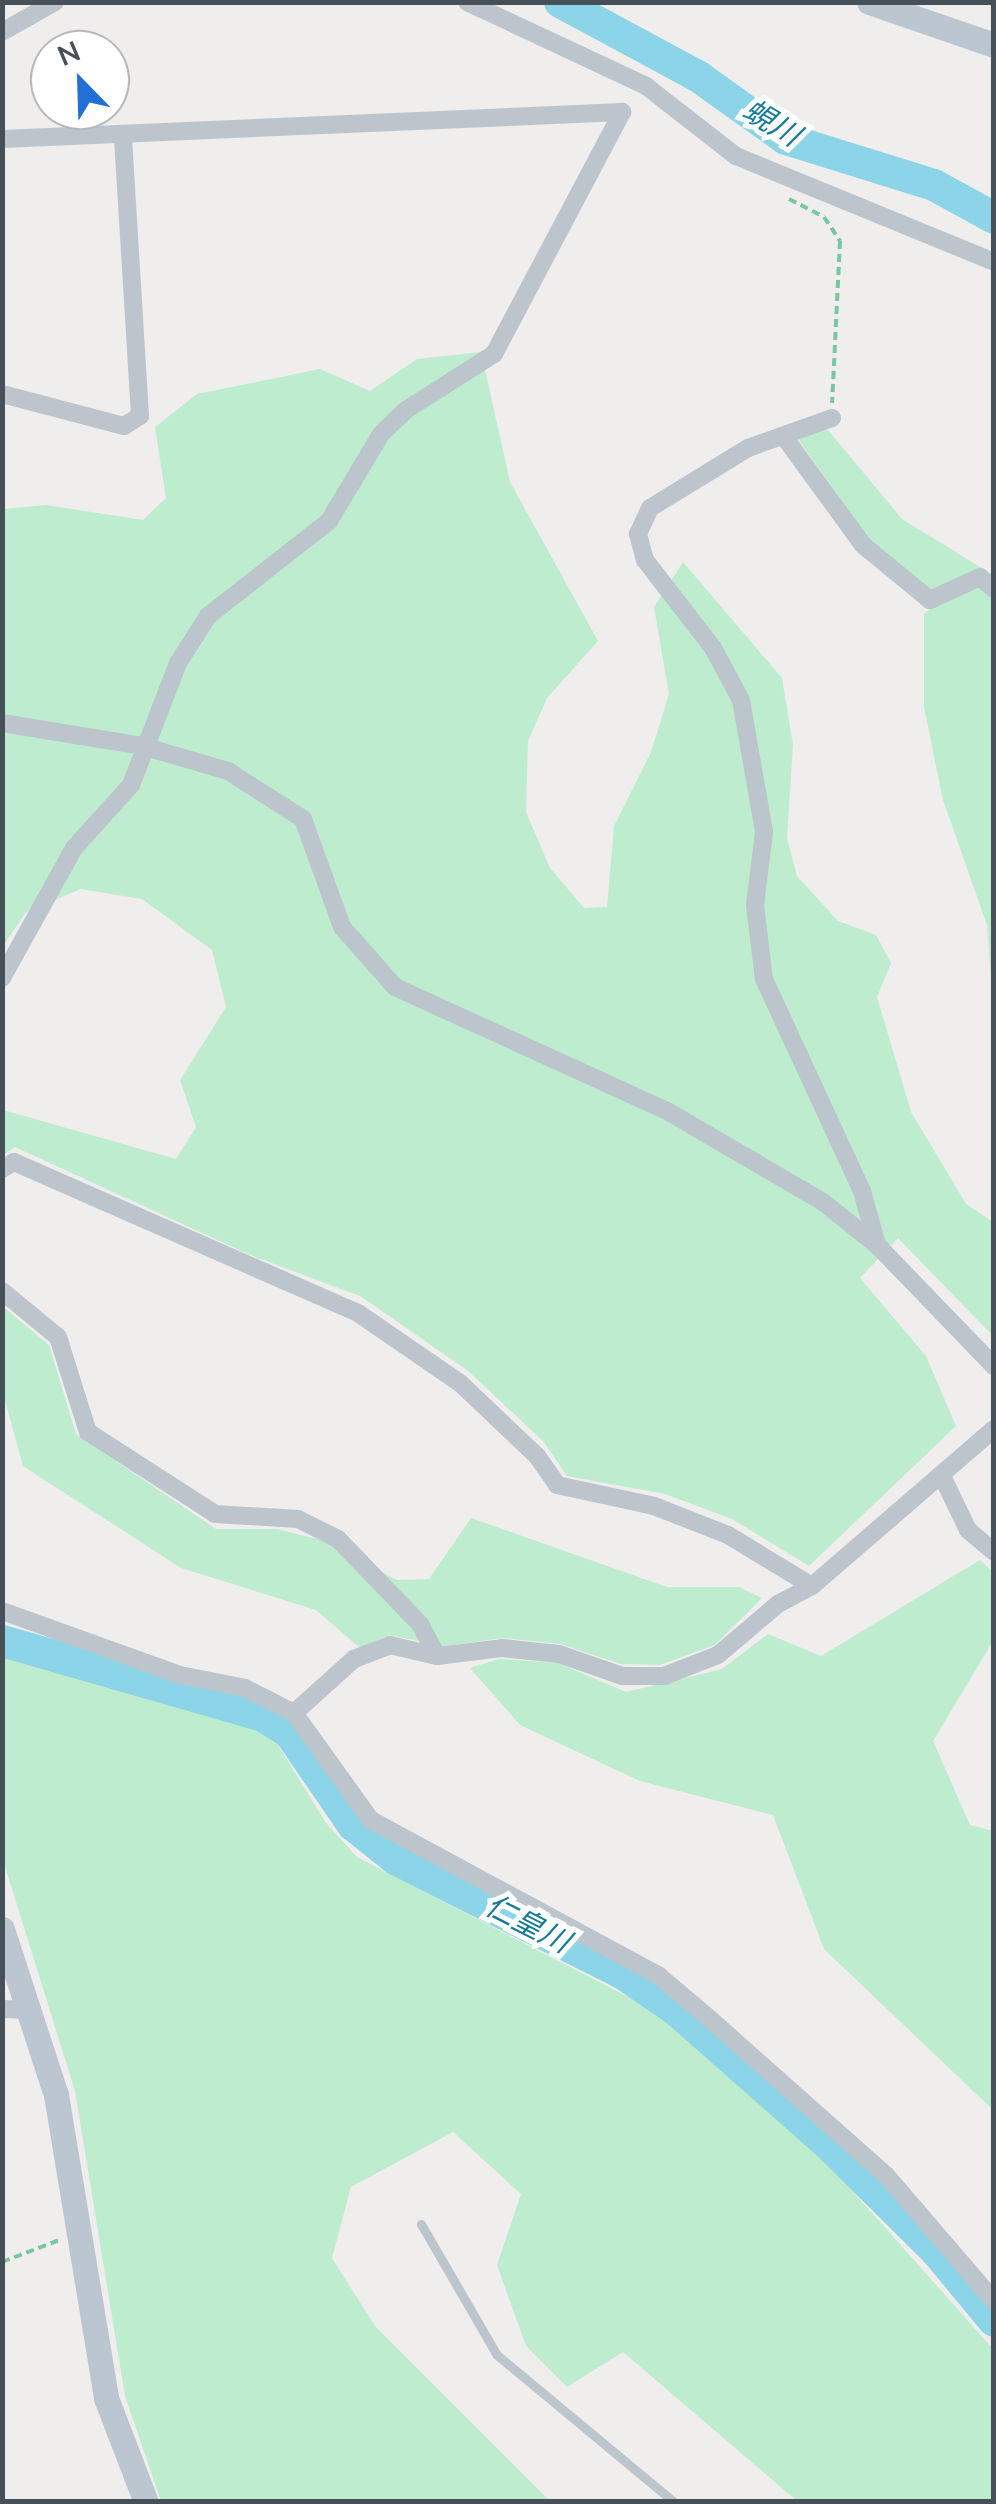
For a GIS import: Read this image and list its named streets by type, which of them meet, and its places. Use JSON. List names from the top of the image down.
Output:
{
  "water": ["蜆川", "仁皇川"],
  "north": "top left"
}
